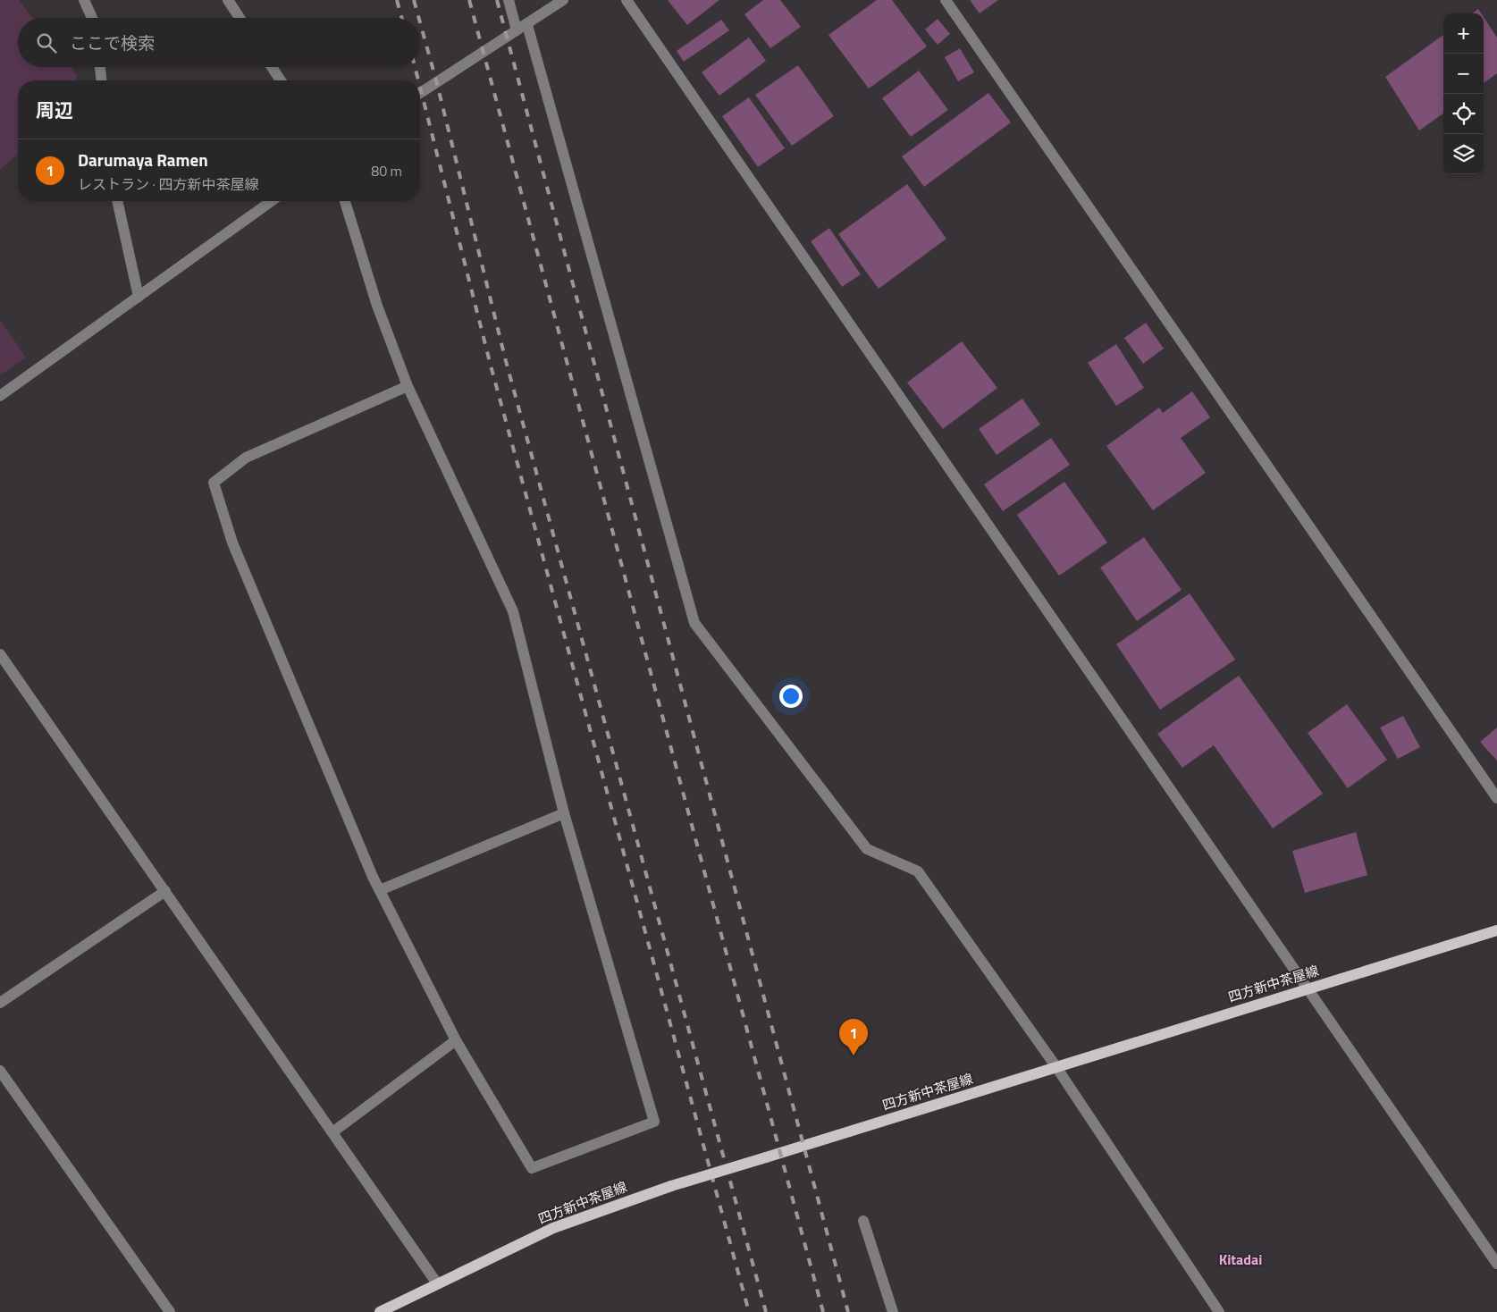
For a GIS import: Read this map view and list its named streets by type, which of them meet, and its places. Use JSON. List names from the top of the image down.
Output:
{
  "streets": {
    "main road": ["四方新中茶屋線"]
  },
  "districts": ["Kitadai"],
  "page": {
    "map_buttons": ["+", "−"],
    "search": "ここで検索",
    "heading": "周辺",
    "list": [
      {
        "mark": "1",
        "name": "Darumaya Ramen",
        "note": "レストラン · 四方新中茶屋線",
        "value": "80 m"
      }
    ],
    "pins": "1"
  }
}
